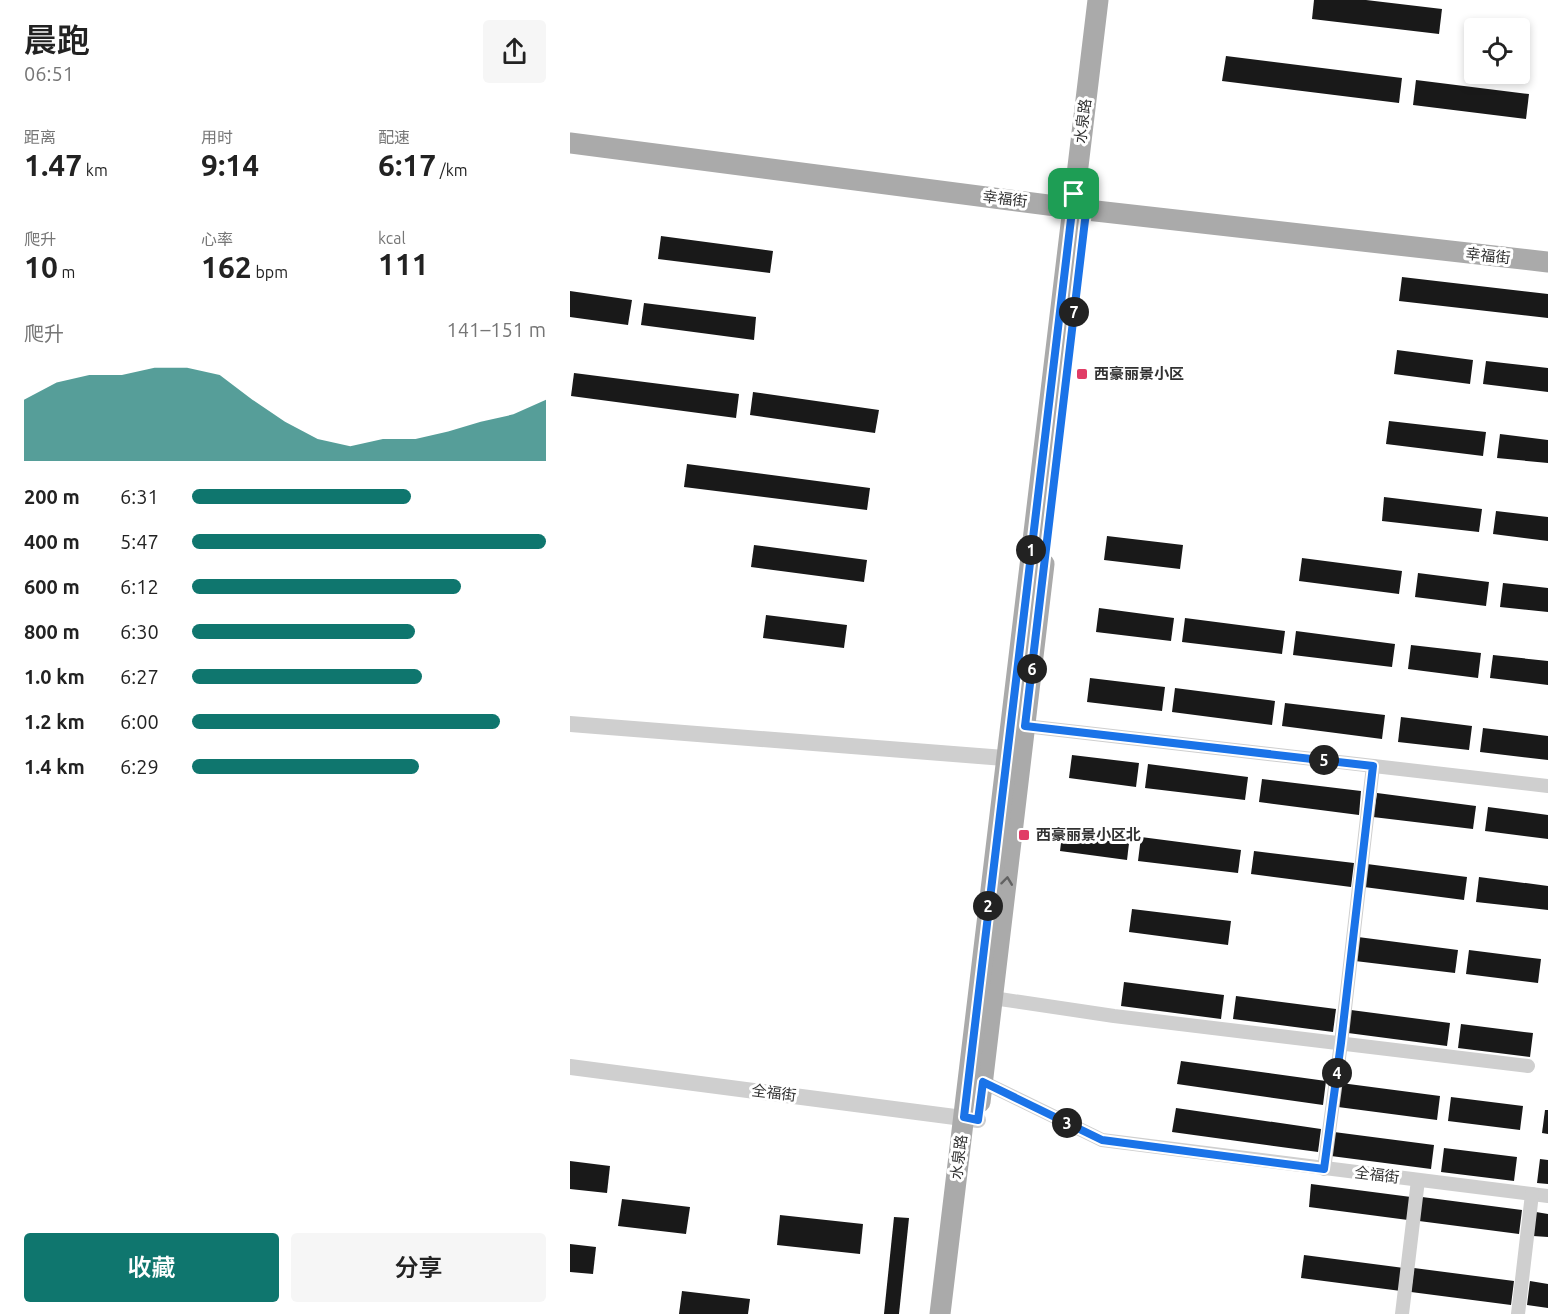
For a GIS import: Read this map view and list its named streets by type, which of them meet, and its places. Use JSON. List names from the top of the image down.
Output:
{
  "streets": {
    "main road": ["水泉路", "幸福街"],
    "street": ["全福街"]
  },
  "crossings": [
    ["水泉路", "幸福街"],
    ["水泉路", "全福街"]
  ],
  "places": {
    "transit": ["西豪丽景小区", "西豪丽景小区北"]
  },
  "page": {
    "heading": ["晨跑", "06:51"],
    "stats": [
      ["距离", "1.47 km"],
      ["用时", "9:14"],
      ["配速", "6:17 /km"],
      ["爬升", "10 m"],
      ["心率", "162 bpm"],
      ["kcal", "111"]
    ],
    "pins": [
      "7",
      "1",
      "6",
      "5",
      "2",
      "4",
      "3"
    ],
    "chart": ["爬升", "141–151 m"],
    "list": [
      {
        "name": "200 m",
        "note": "6:31"
      },
      {
        "name": "400 m",
        "note": "5:47"
      },
      {
        "name": "600 m",
        "note": "6:12"
      },
      {
        "name": "800 m",
        "note": "6:30"
      },
      {
        "name": "1.0 km",
        "note": "6:27"
      },
      {
        "name": "1.2 km",
        "note": "6:00"
      },
      {
        "name": "1.4 km",
        "note": "6:29"
      }
    ],
    "buttons": ["收藏", "分享"]
  }
}
